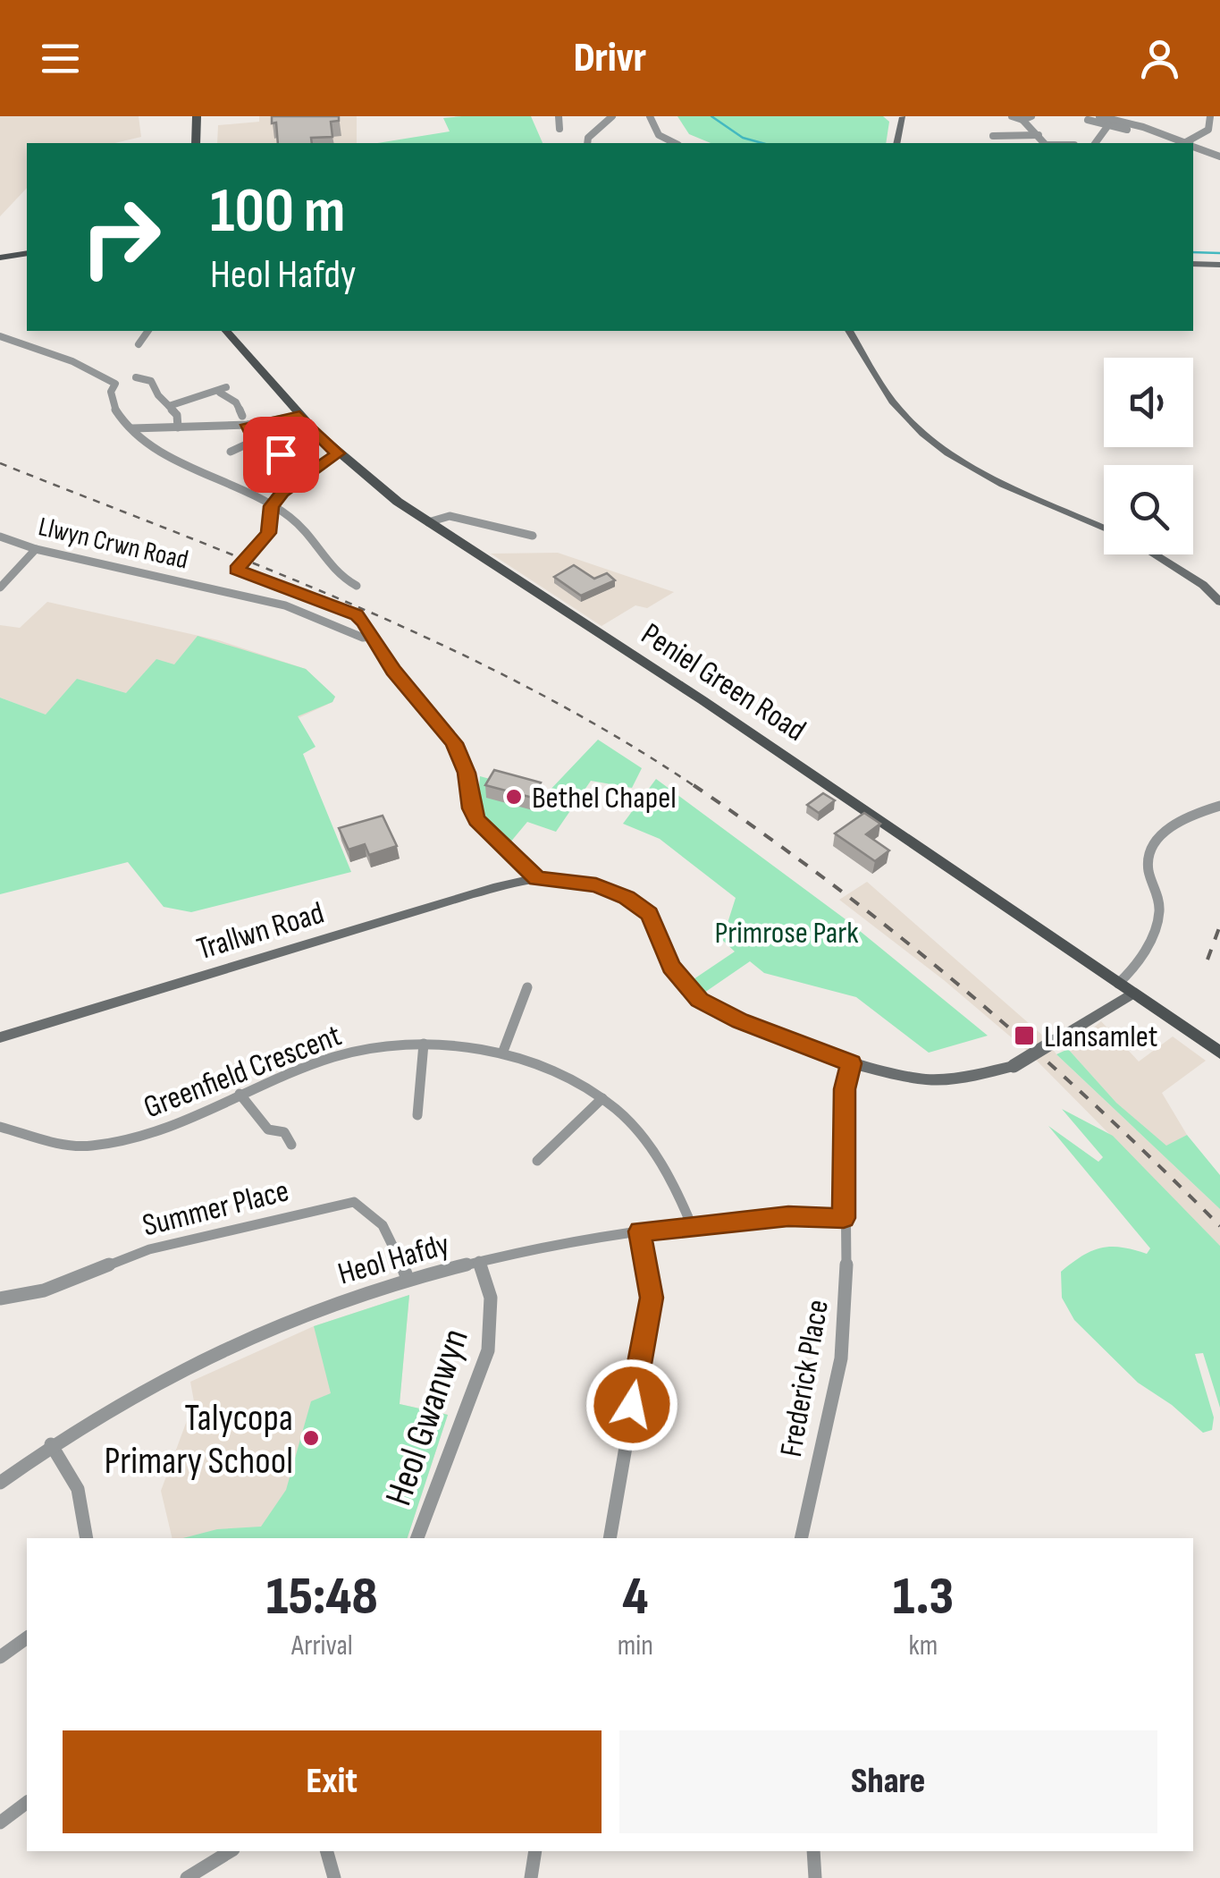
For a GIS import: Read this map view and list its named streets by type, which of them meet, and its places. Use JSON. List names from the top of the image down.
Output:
{
  "streets": {
    "main road": ["Peniel Green Road"],
    "street": [
      "Llwyn Crwn Road",
      "Trallwn Road",
      "Greenfield Crescent",
      "Summer Place",
      "Heol Hafdy",
      "Frederick Place",
      "Heol Gwanwyn"
    ]
  },
  "crossings": [
    ["Greenfield Crescent", "Heol Hafdy"],
    ["Summer Place", "Heol Hafdy"],
    ["Heol Hafdy", "Frederick Place"],
    ["Heol Hafdy", "Heol Gwanwyn"]
  ],
  "parks": ["Primrose Park"],
  "places": {
    "other": ["Bethel Chapel", "Talycopa Primary School"],
    "transit": ["Llansamlet"]
  },
  "page": {
    "header": "Drivr",
    "turn": ["100 m", "Heol Hafdy"],
    "eta": [
      "15:48",
      "Arrival",
      "4",
      "min",
      "1.3",
      "km"
    ],
    "buttons": ["Exit", "Share"]
  }
}
